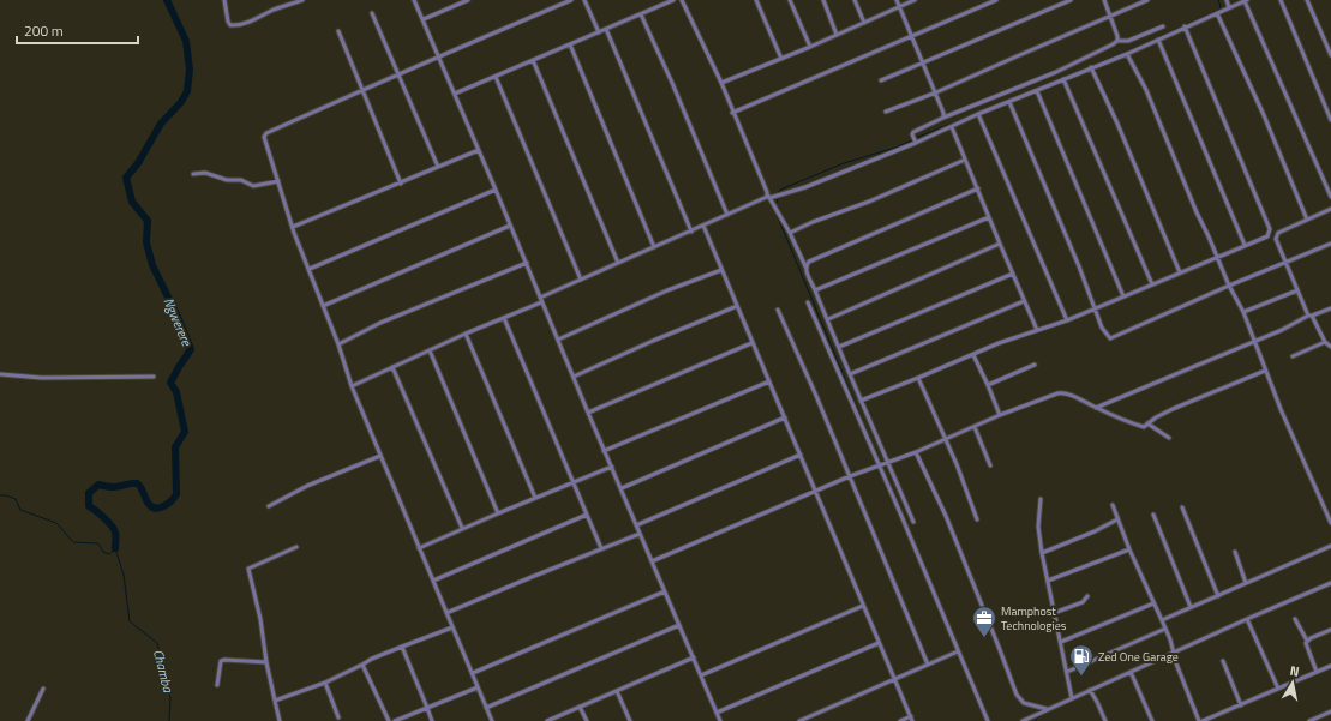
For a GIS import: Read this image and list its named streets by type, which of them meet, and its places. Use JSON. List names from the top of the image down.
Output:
{
  "water": ["Ngwerere", "Chamba"],
  "places": {
    "office": ["Mamphost Technologies"],
    "fuel station": ["Zed One Garage"]
  },
  "scale_bar": "200 m",
  "north": "top"
}
